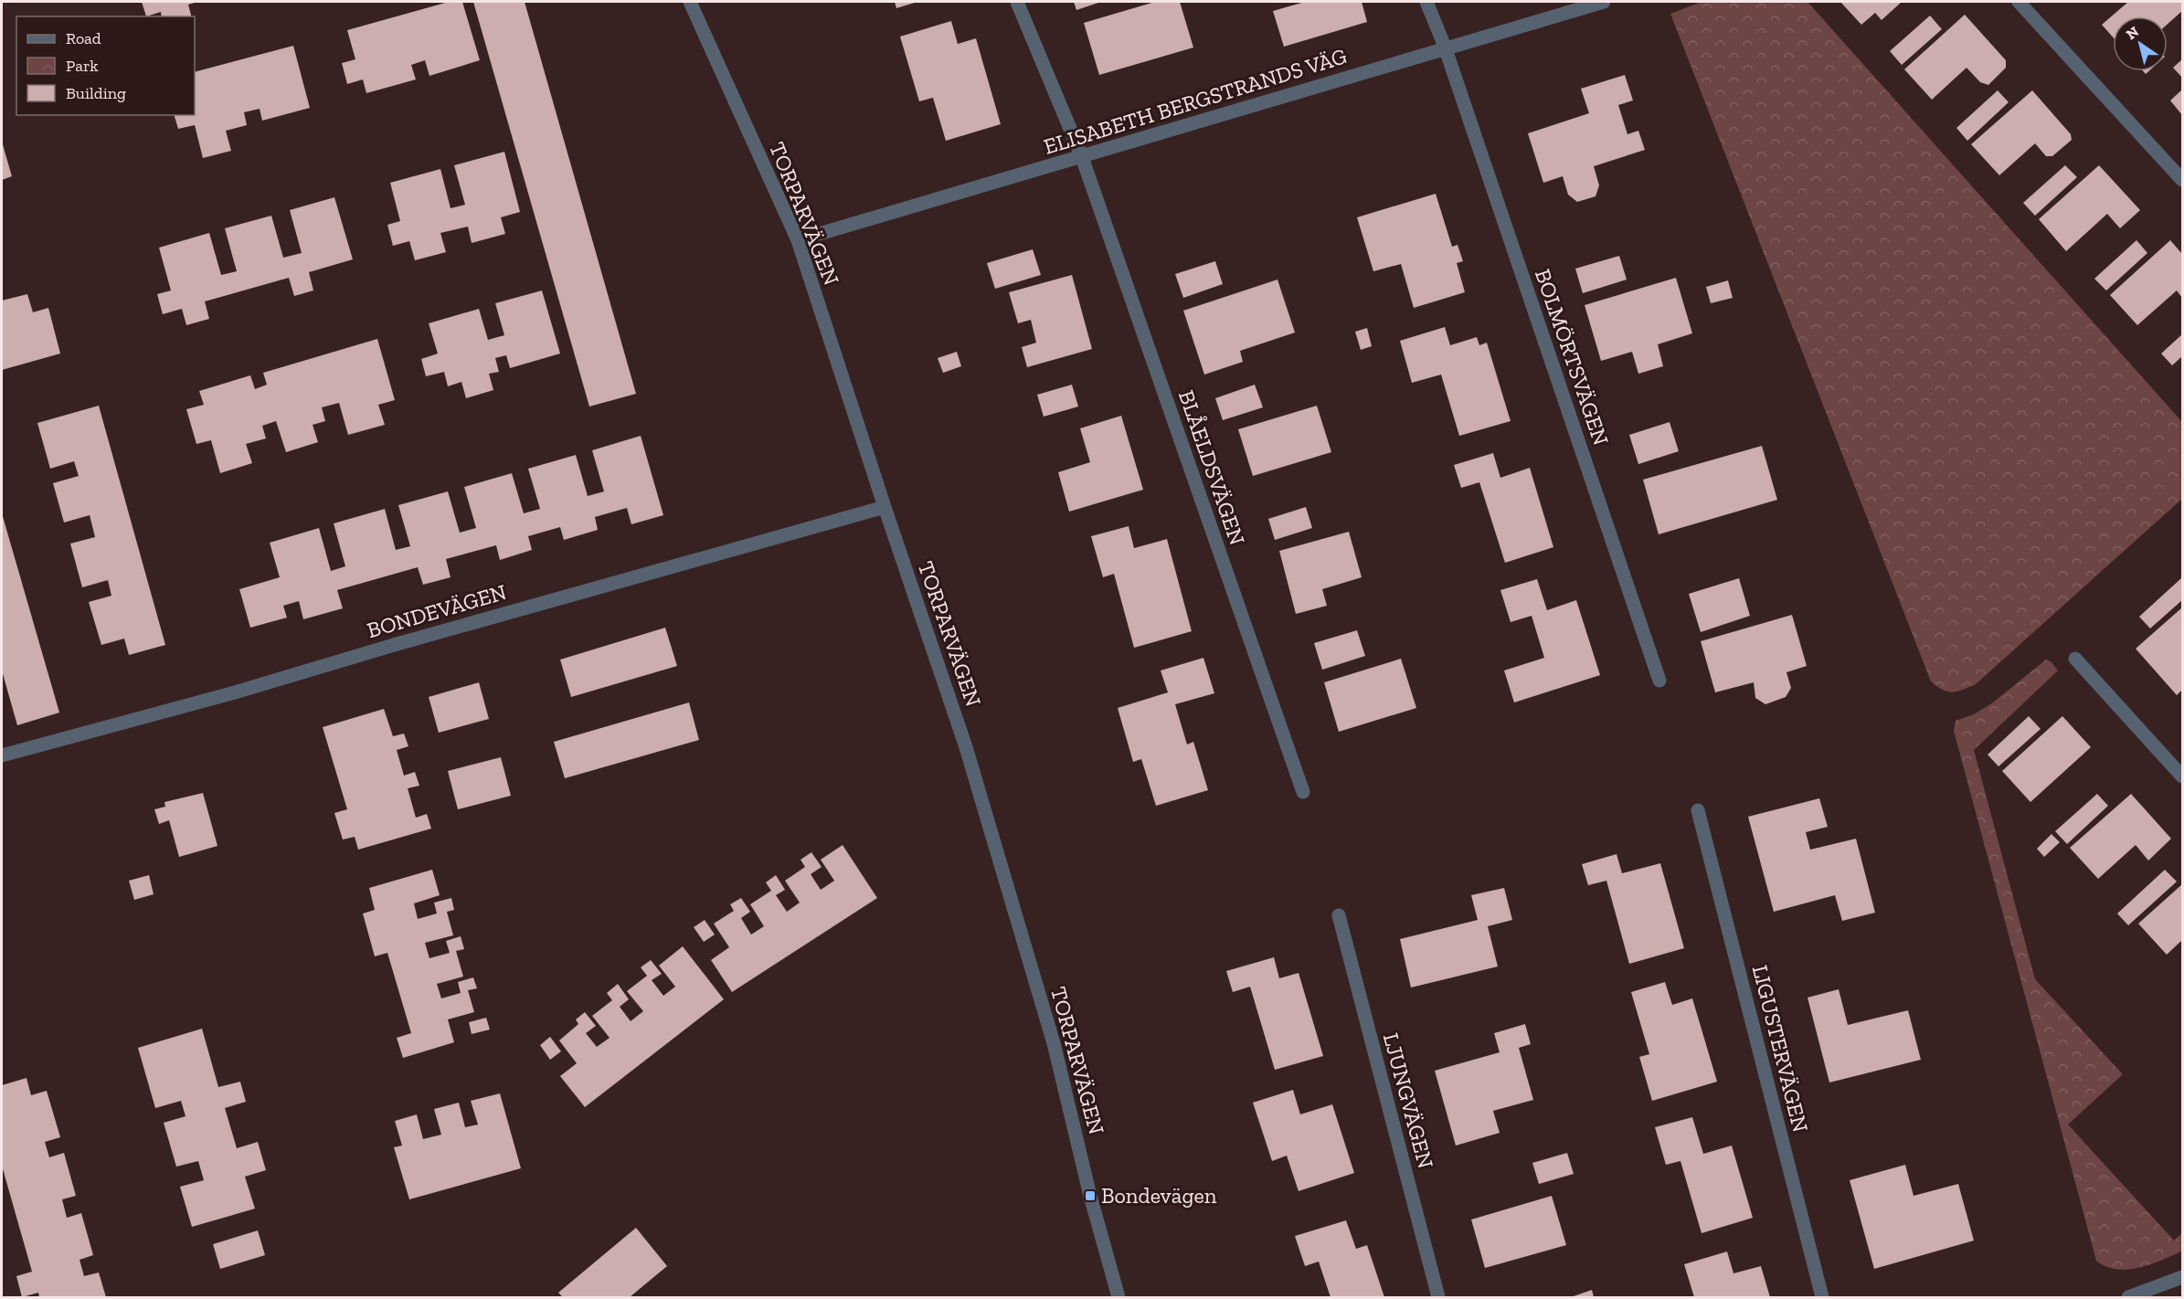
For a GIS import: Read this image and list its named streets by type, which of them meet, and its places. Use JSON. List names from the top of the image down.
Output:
{
  "streets": {
    "street": [
      "ELISABETH BERGSTRANDS VÄG",
      "TORPARVÄGEN",
      "BOLMÖRTSVÄGEN",
      "BLÅELDSVÄGEN",
      "BONDEVÄGEN",
      "LIGUSTERVÄGEN",
      "LJUNGVÄGEN"
    ]
  },
  "crossings": [
    ["ELISABETH BERGSTRANDS VÄG", "TORPARVÄGEN"],
    ["ELISABETH BERGSTRANDS VÄG", "BOLMÖRTSVÄGEN"],
    ["ELISABETH BERGSTRANDS VÄG", "BLÅELDSVÄGEN"],
    ["TORPARVÄGEN", "BONDEVÄGEN"]
  ],
  "places": {
    "transit": ["Bondevägen"]
  },
  "legend": ["Road", "Park", "Building"],
  "north": "top left"
}
